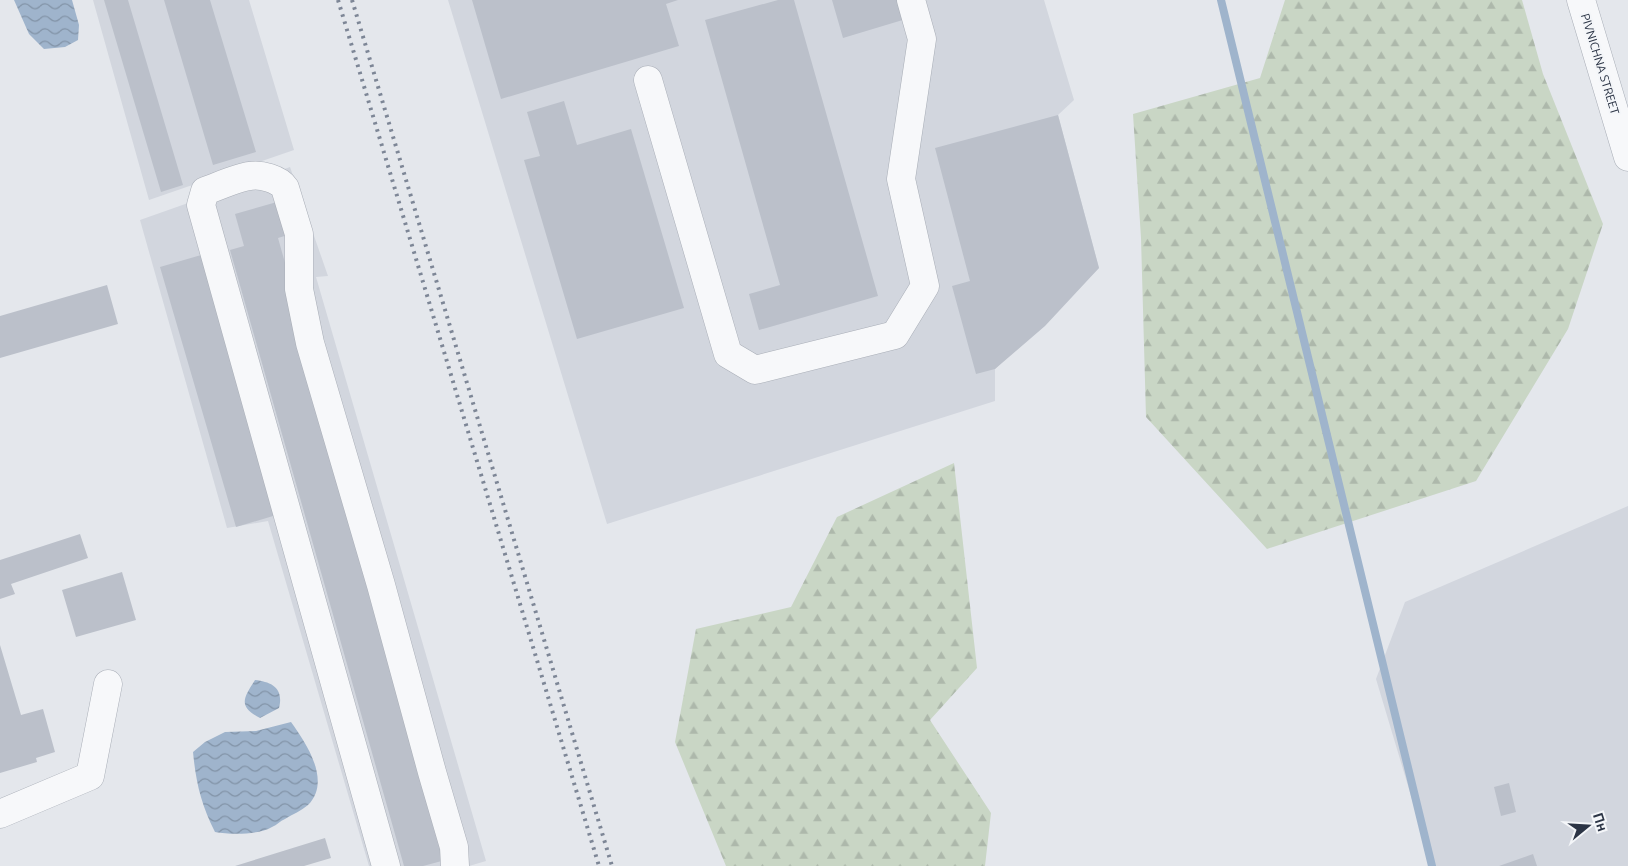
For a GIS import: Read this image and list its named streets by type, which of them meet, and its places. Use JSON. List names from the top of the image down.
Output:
{
  "streets": {
    "street": ["PIVNICHNA STREET"]
  },
  "north": "right"
}
